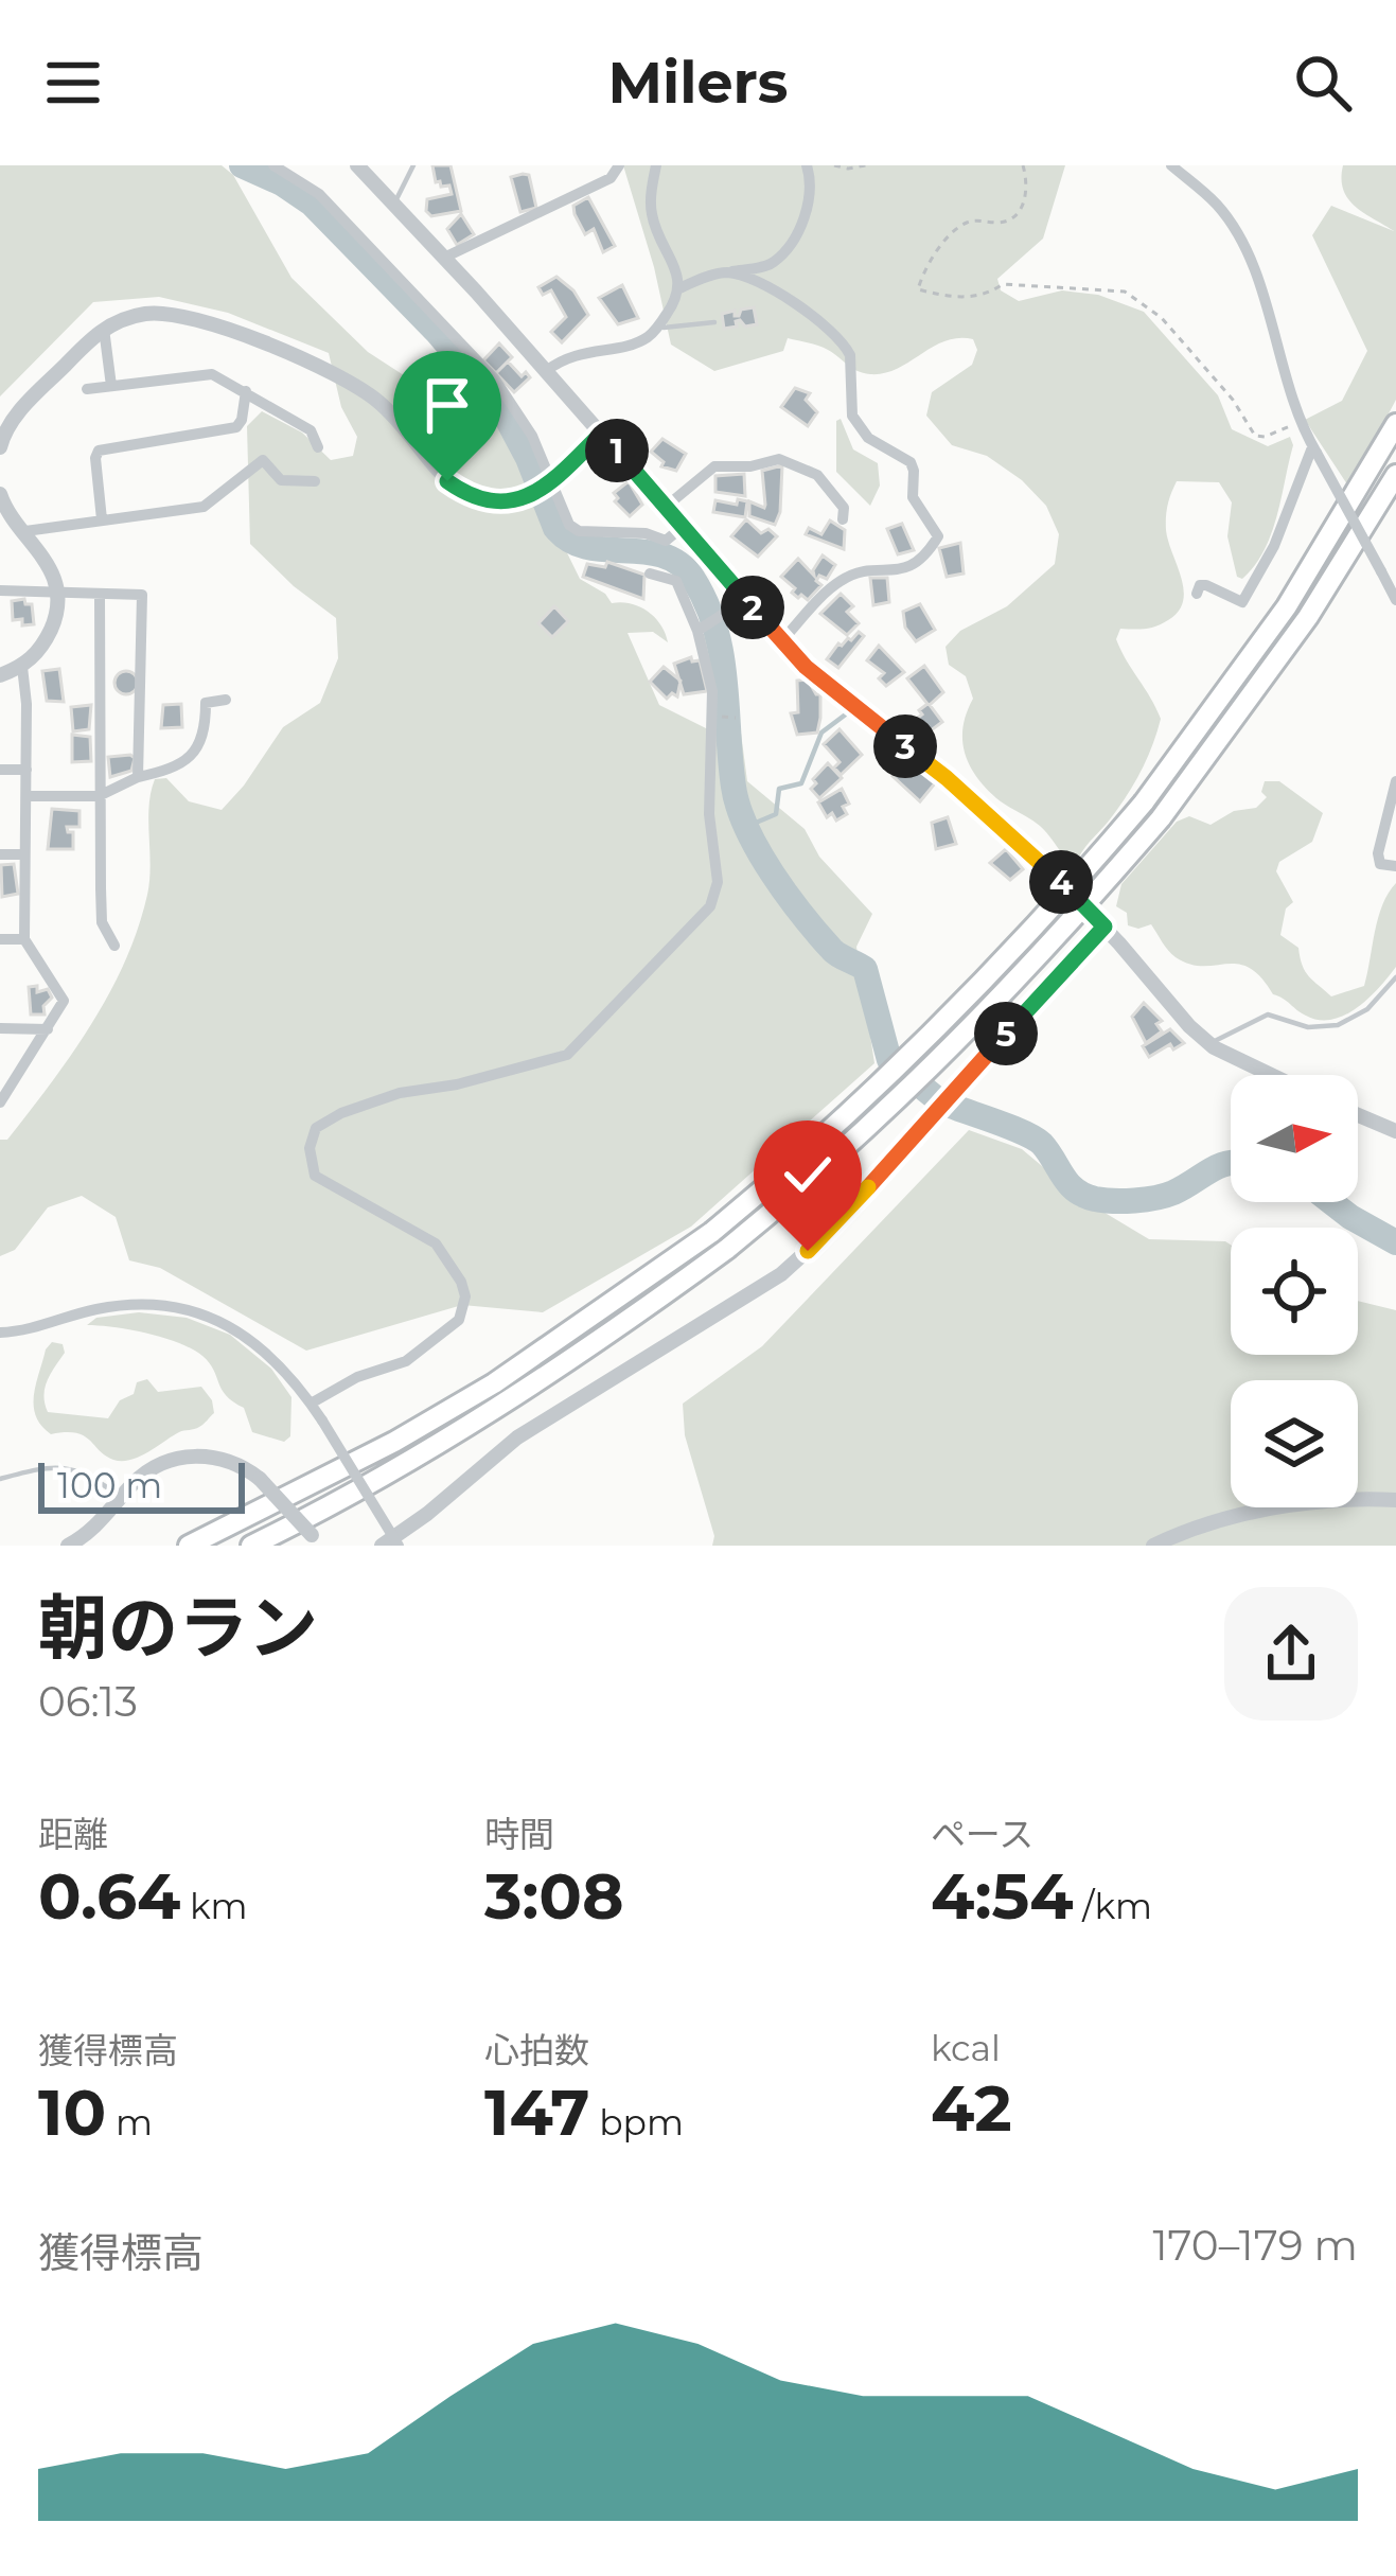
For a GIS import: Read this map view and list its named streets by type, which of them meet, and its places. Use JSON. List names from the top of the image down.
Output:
{
  "scale_bar": "100 m",
  "north": "right",
  "page": {
    "header": "Milers",
    "pins": [
      "1",
      "2",
      "3",
      "4",
      "5"
    ],
    "scale": "100 m",
    "heading": ["朝のラン", "06:13"],
    "stats": [
      ["距離", "0.64 km"],
      ["時間", "3:08"],
      ["ペース", "4:54 /km"],
      ["獲得標高", "10 m"],
      ["心拍数", "147 bpm"],
      ["kcal", "42"]
    ],
    "chart": ["獲得標高", "170–179 m"]
  }
}
